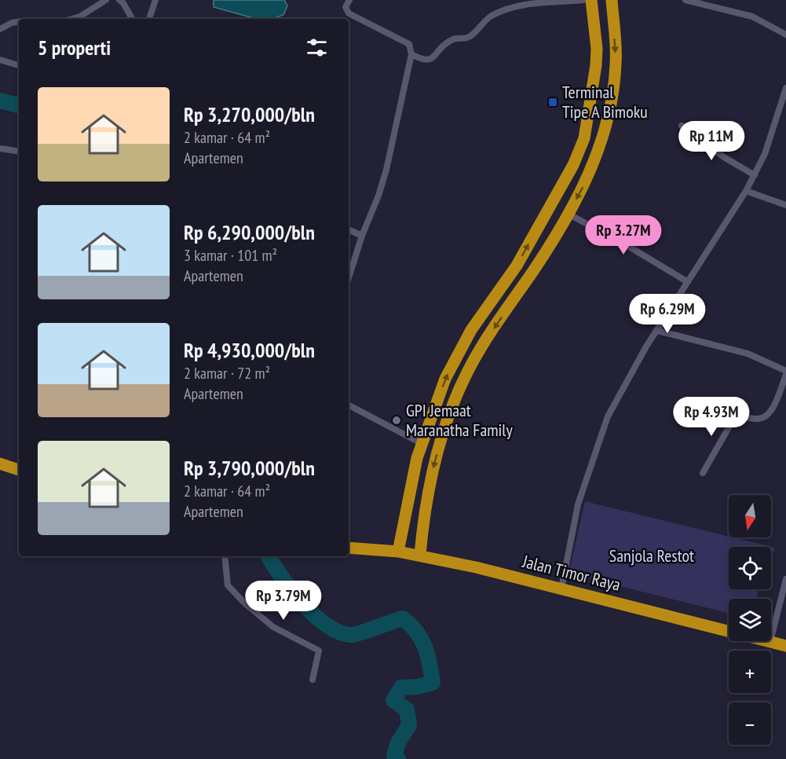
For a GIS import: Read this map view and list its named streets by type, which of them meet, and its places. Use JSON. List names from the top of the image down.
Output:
{
  "streets": {
    "highway": ["Jalan Timor Raya"]
  },
  "parks": ["Sanjola Restot"],
  "places": {
    "transit": ["Terminal Tipe A Bimoku"],
    "other": ["GPI Jemaat Maranatha Family"]
  },
  "north": "bottom",
  "page": {
    "heading": "5 properti",
    "list": [
      {
        "name": "Rp 3,270,000/bln",
        "note": "2 kamar · 64 m² · Apartemen"
      },
      {
        "name": "Rp 6,290,000/bln",
        "note": "3 kamar · 101 m² · Apartemen"
      },
      {
        "name": "Rp 4,930,000/bln",
        "note": "2 kamar · 72 m² · Apartemen"
      },
      {
        "name": "Rp 3,790,000/bln",
        "note": "2 kamar · 64 m² · Apartemen"
      }
    ],
    "price": [
      "Rp 11M",
      "Rp 3.27M",
      "Rp 6.29M",
      "Rp 4.93M",
      "Rp 3.79M"
    ],
    "map_buttons": ["+", "−"]
  }
}
